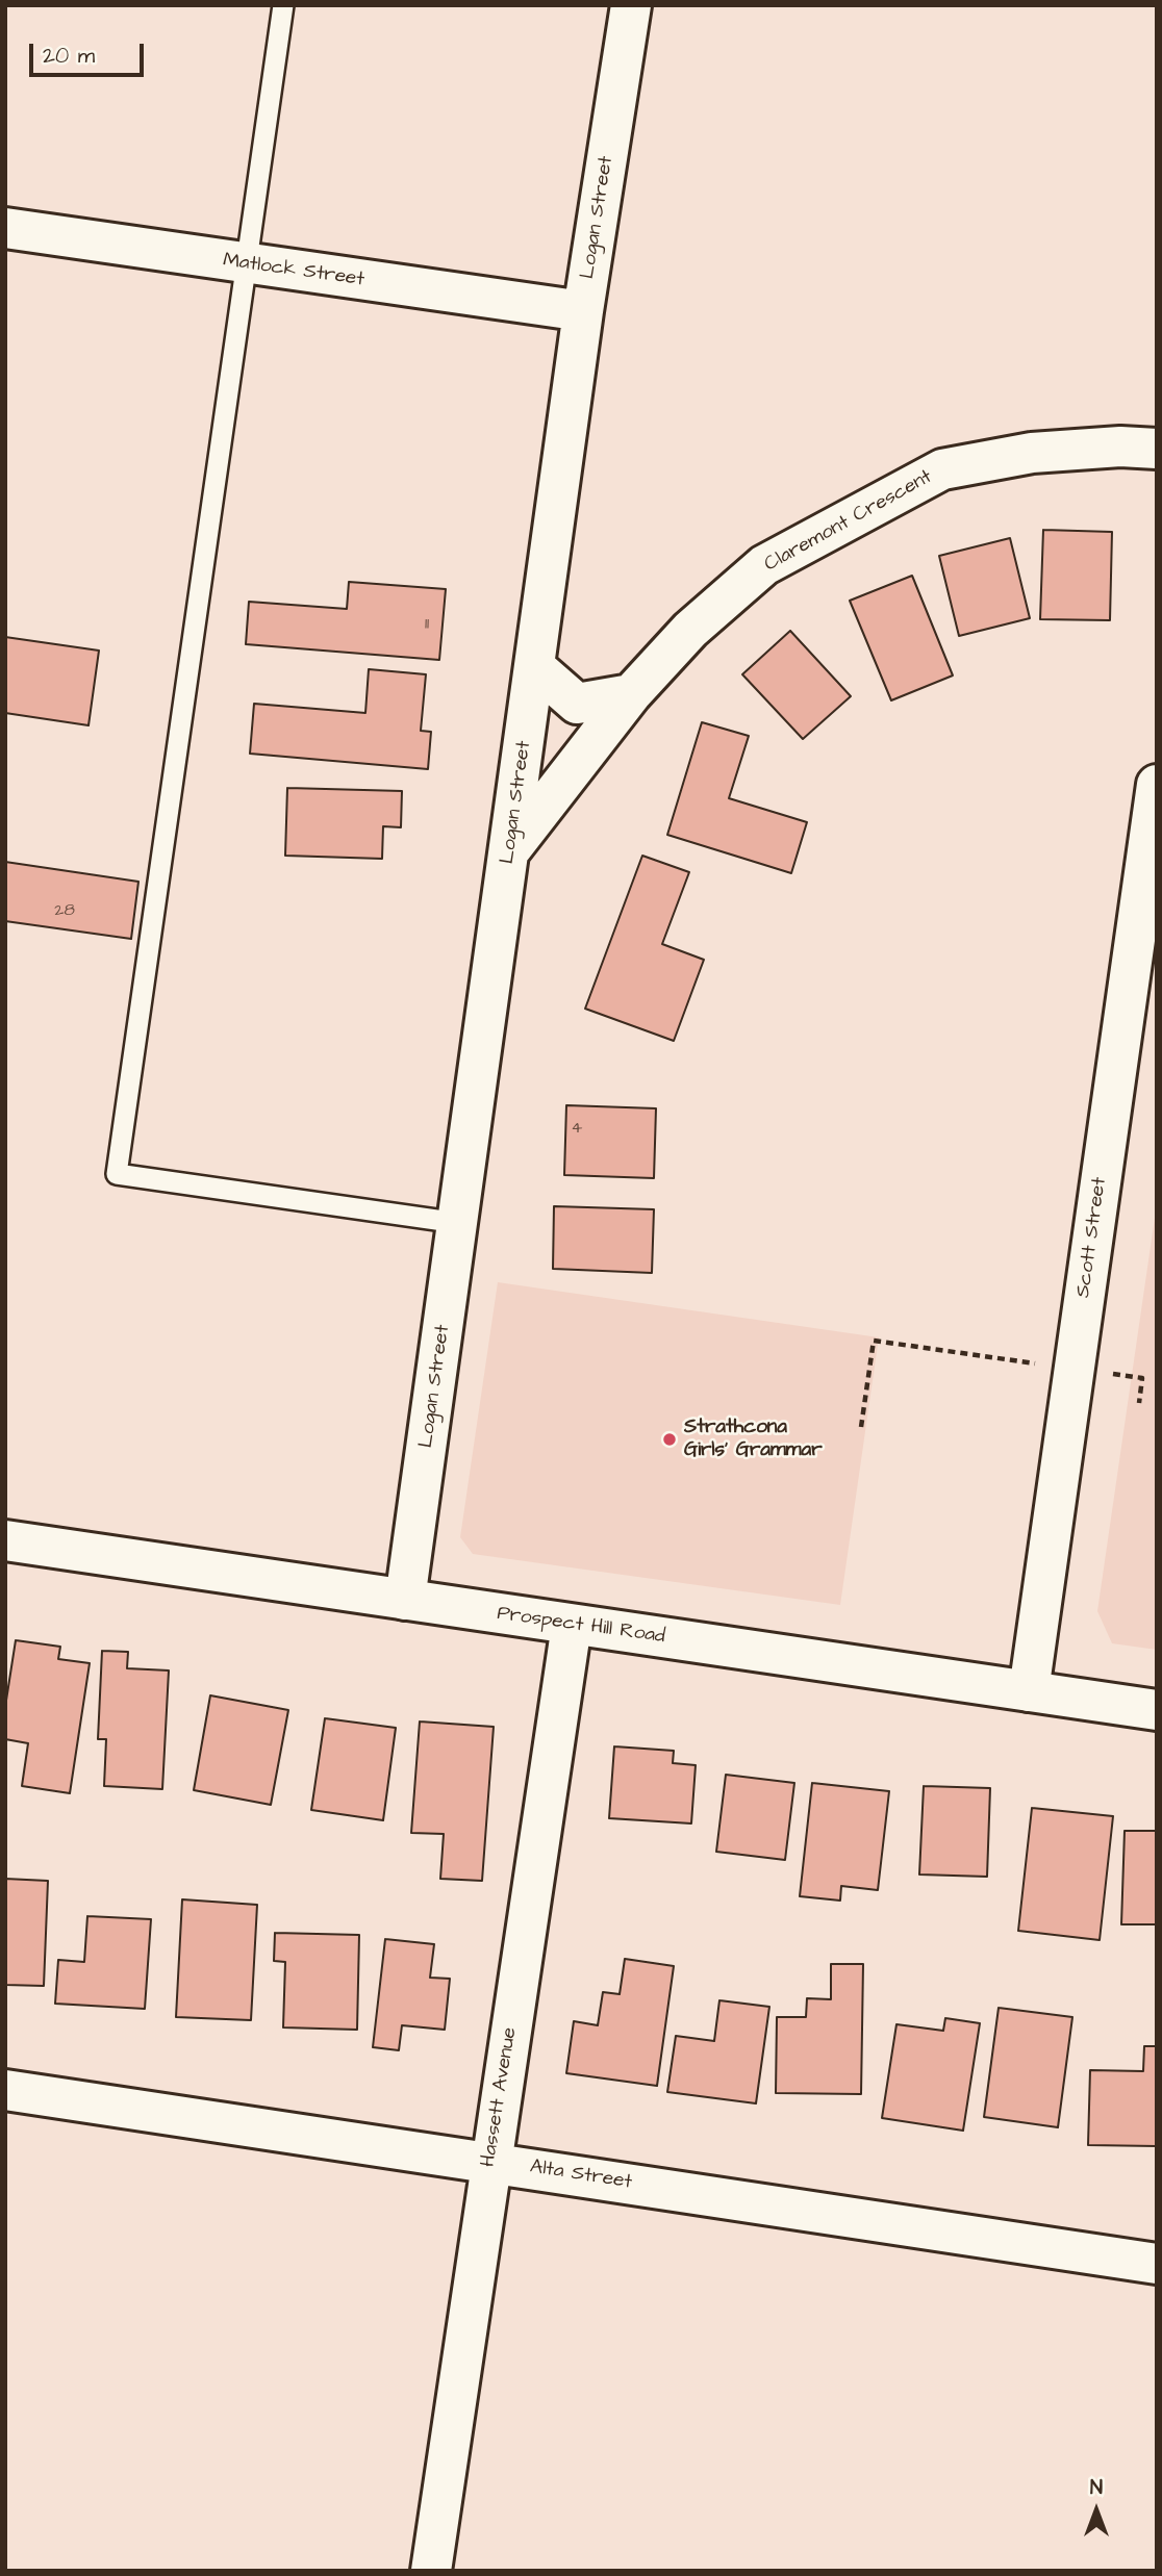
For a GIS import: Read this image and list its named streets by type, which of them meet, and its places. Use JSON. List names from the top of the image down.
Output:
{
  "streets": {
    "street": [
      "Logan Street",
      "Matlock Street",
      "Claremont Crescent",
      "Scott Street",
      "Prospect Hill Road",
      "Hassett Avenue",
      "Alta Street"
    ]
  },
  "crossings": [
    ["Logan Street", "Matlock Street"],
    ["Logan Street", "Claremont Crescent"],
    ["Logan Street", "Prospect Hill Road"],
    ["Scott Street", "Prospect Hill Road"],
    ["Prospect Hill Road", "Hassett Avenue"],
    ["Hassett Avenue", "Alta Street"]
  ],
  "places": ["Strathcona Girls' Grammar"],
  "house_numbers": ["11", "28", "4"],
  "scale_bar": "20 m",
  "north": "top"
}
